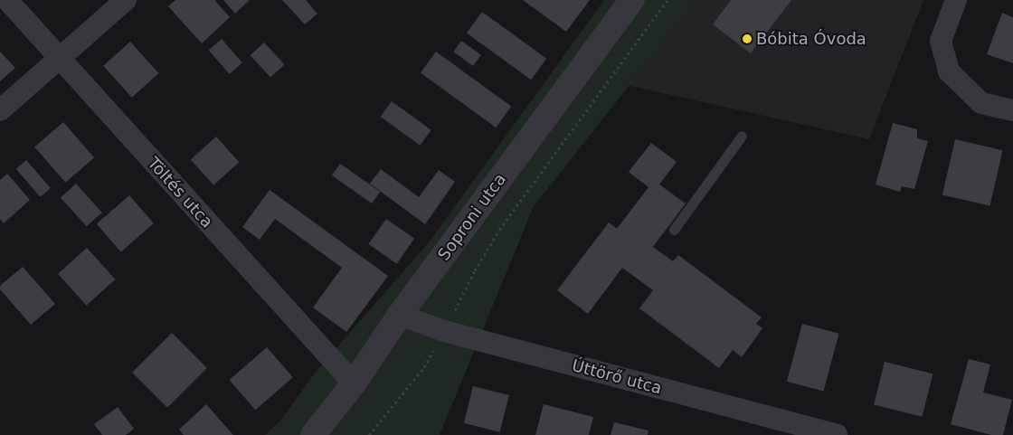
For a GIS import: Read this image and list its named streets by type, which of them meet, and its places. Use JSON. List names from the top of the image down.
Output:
{
  "streets": {
    "street": ["Töltés utca", "Soproni utca", "Úttörő utca"]
  },
  "crossings": [
    ["Töltés utca", "Soproni utca"],
    ["Soproni utca", "Úttörő utca"]
  ],
  "places": ["Bóbita Óvoda"]
}
